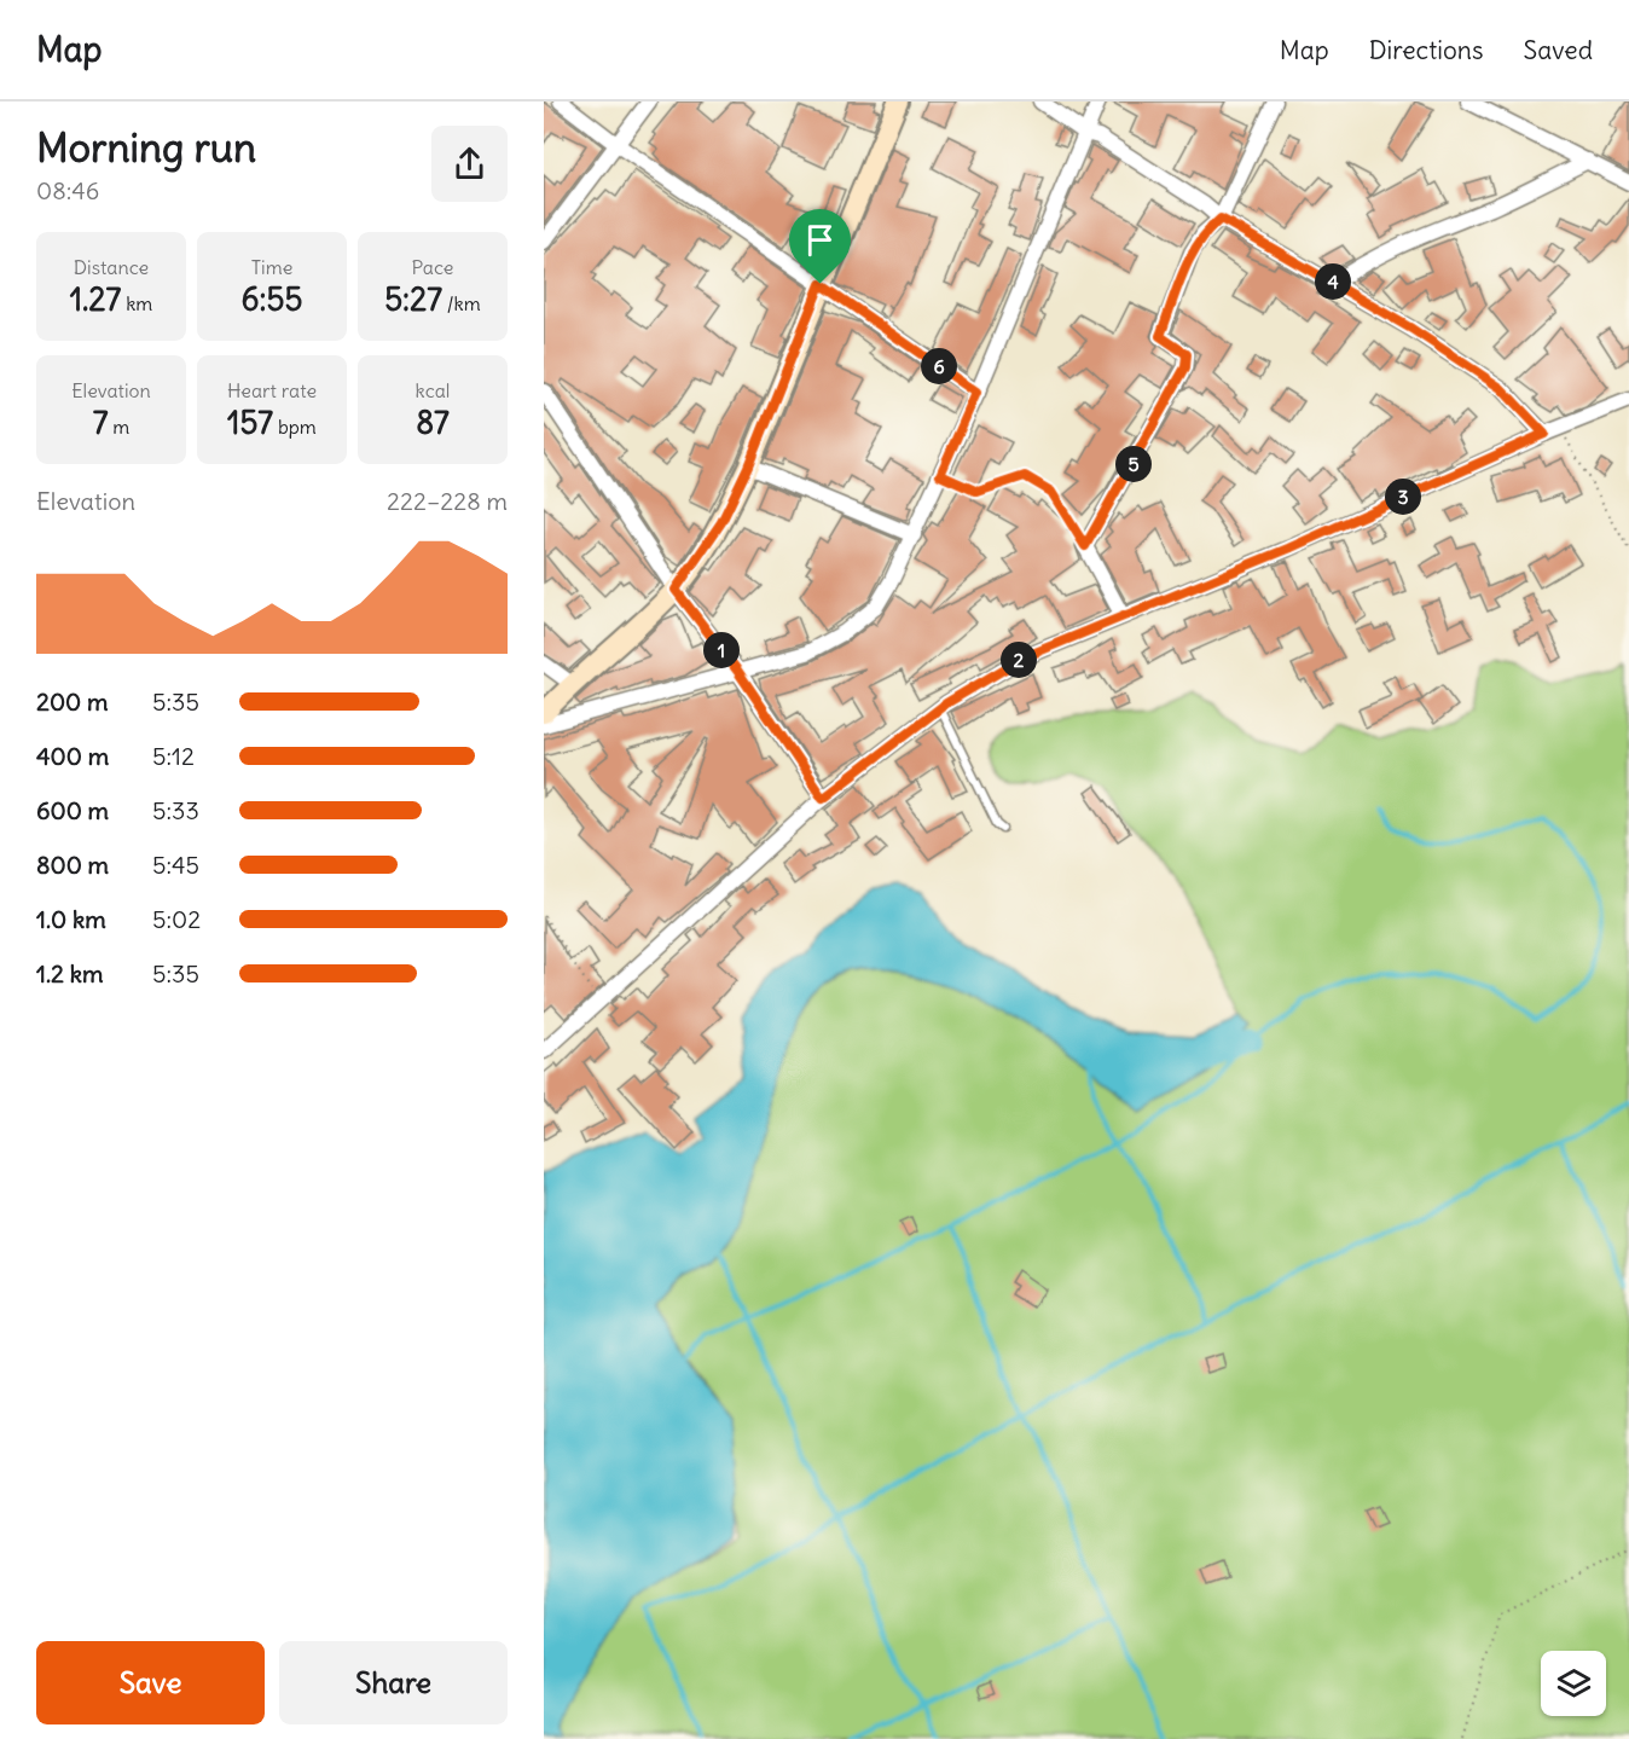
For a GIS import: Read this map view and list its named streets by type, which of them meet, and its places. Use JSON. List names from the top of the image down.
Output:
{
  "page": {
    "header": "Map",
    "nav": ["Map", "Directions", "Saved"],
    "heading": ["Morning run", "08:46"],
    "stats": [
      ["Distance", "1.27 km"],
      ["Time", "6:55"],
      ["Pace", "5:27 /km"],
      ["Elevation", "7 m"],
      ["Heart rate", "157 bpm"],
      ["kcal", "87"]
    ],
    "pins": [
      "4",
      "6",
      "5",
      "3",
      "1",
      "2"
    ],
    "chart": ["Elevation", "222–228 m"],
    "list": [
      {
        "name": "200 m",
        "note": "5:35"
      },
      {
        "name": "400 m",
        "note": "5:12"
      },
      {
        "name": "600 m",
        "note": "5:33"
      },
      {
        "name": "800 m",
        "note": "5:45"
      },
      {
        "name": "1.0 km",
        "note": "5:02"
      },
      {
        "name": "1.2 km",
        "note": "5:35"
      }
    ],
    "buttons": ["Save", "Share"]
  }
}
